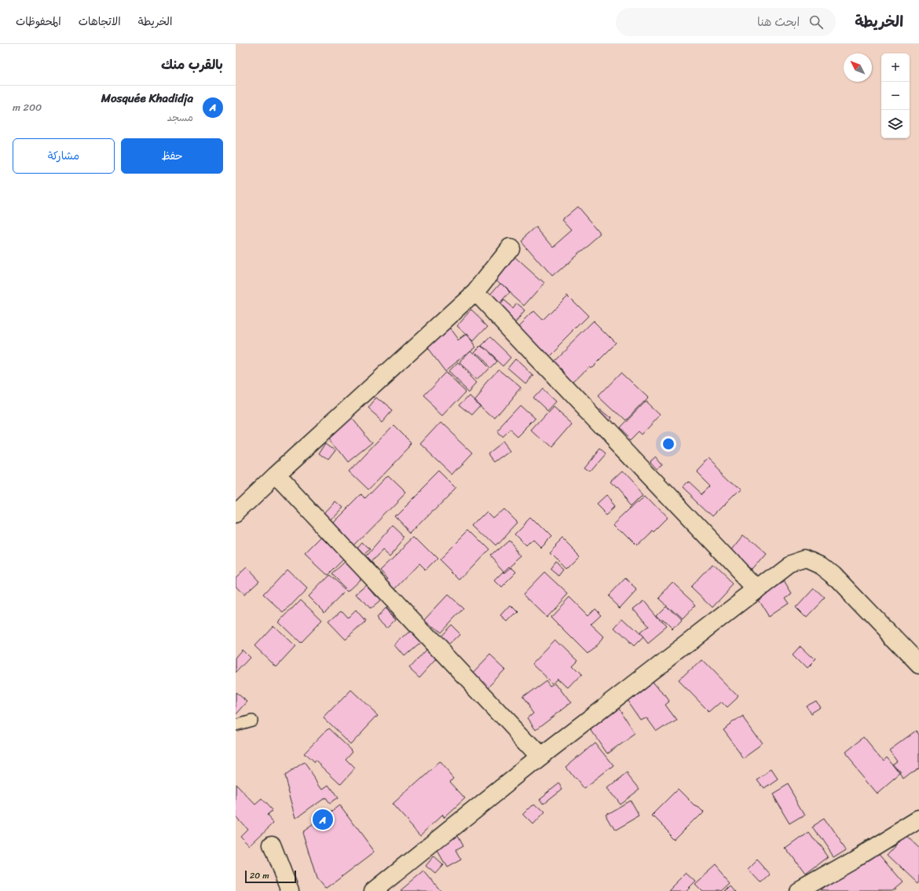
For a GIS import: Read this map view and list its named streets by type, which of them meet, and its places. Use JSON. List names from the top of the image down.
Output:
{
  "scale_bar": "20 m",
  "north": "top left",
  "page": {
    "header": "الخريطة",
    "search": "ابحث هنا",
    "nav": ["الخريطة", "الاتجاهات", "المحفوظات"],
    "heading": "بالقرب منك",
    "map_buttons": ["+", "−"],
    "list": [
      {
        "mark": "A",
        "name": "Mosquée Khadidja",
        "note": "مسجد",
        "value": "200 m"
      }
    ],
    "buttons": ["حفظ", "مشاركة"],
    "pins": "A",
    "scale": "20 m"
  }
}
